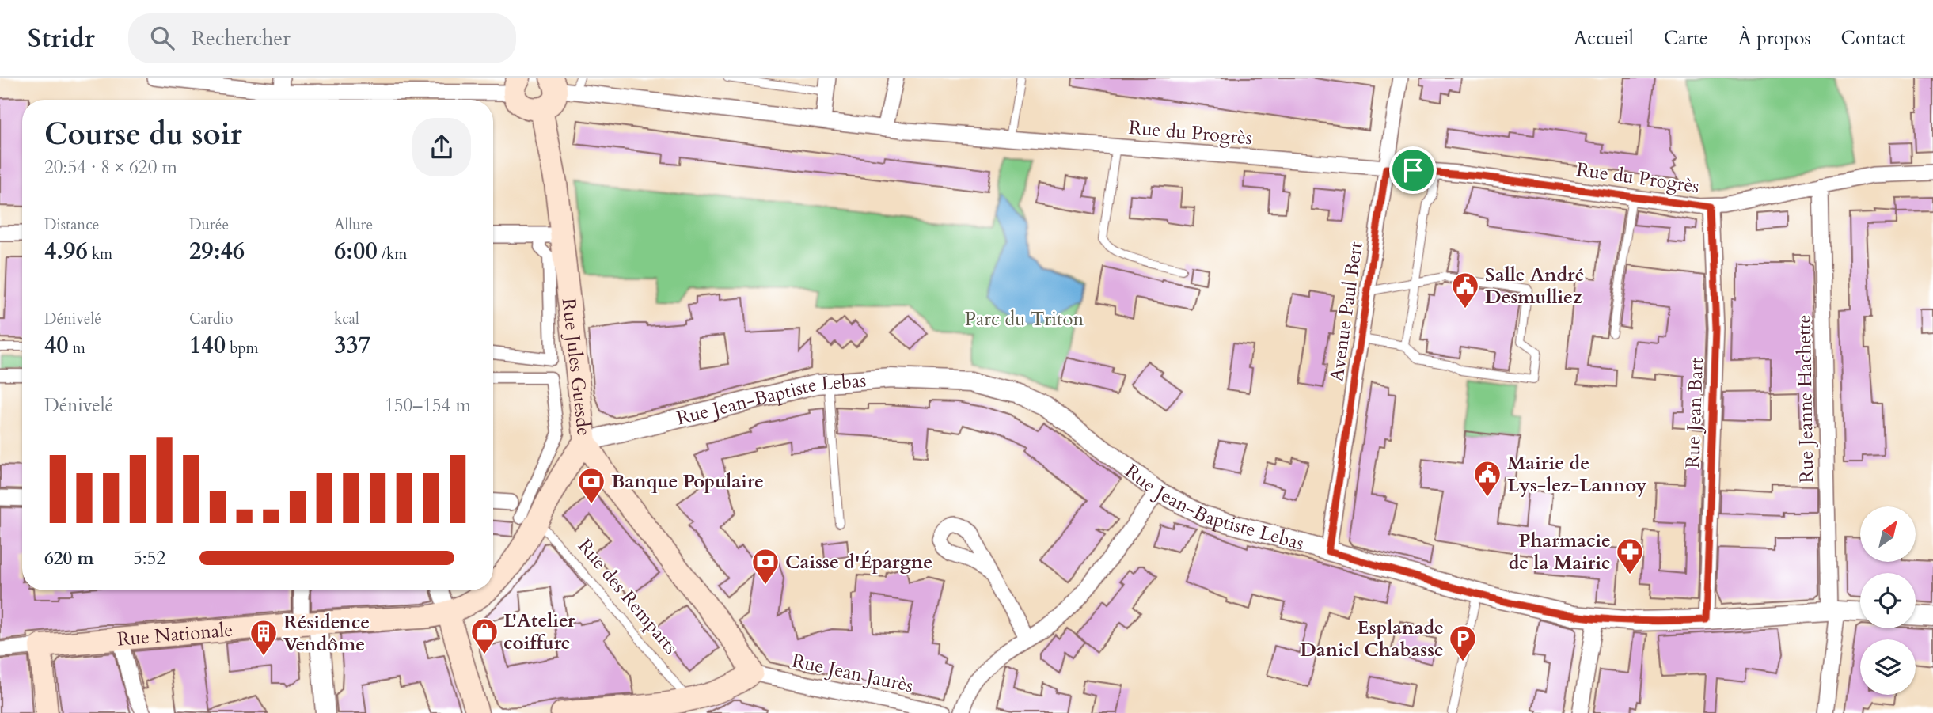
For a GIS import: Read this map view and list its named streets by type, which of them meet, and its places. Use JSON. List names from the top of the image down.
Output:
{
  "streets": {
    "main road": ["Rue Jules Guesde", "Rue Nationale"],
    "street": [
      "Rue du Progrès",
      "Avenue Paul Bert",
      "Rue Jeanne Hachette",
      "Rue Jean-Baptiste Lebas",
      "Rue Jean Bart",
      "Rue Jean Jaurès"
    ],
    "lane": ["Rue des Remparts"]
  },
  "crossings": [
    ["Rue du Progrès", "Avenue Paul Bert"],
    ["Rue du Progrès", "Rue Jeanne Hachette"],
    ["Rue du Progrès", "Rue Jean Bart"],
    ["Avenue Paul Bert", "Rue Jean-Baptiste Lebas"],
    ["Rue Jules Guesde", "Rue Jean-Baptiste Lebas"],
    ["Rue Jules Guesde", "Rue Nationale"],
    ["Rue Jules Guesde", "Rue Jean Jaurès"],
    ["Rue Jeanne Hachette", "Rue Jean-Baptiste Lebas"],
    ["Rue Jean-Baptiste Lebas", "Rue Jean Bart"],
    ["Rue Jean-Baptiste Lebas", "Rue Nationale"],
    ["Rue des Remparts", "Rue Nationale"]
  ],
  "parks": ["Parc du Triton"],
  "places": {
    "public building": ["Salle André Desmulliez", "Mairie de Lys-lez-Lannoy"],
    "bank": ["Banque Populaire", "Caisse d'Épargne"],
    "pharmacy": ["Pharmacie de la Mairie"],
    "shop": ["L'Atelier coiffure"],
    "building": ["Résidence Vendôme"],
    "parking": ["Esplanade Daniel Chabasse"]
  },
  "north": "top right",
  "page": {
    "header": "Stridr",
    "search": "Rechercher",
    "nav": [
      "Accueil",
      "Carte",
      "À propos",
      "Contact"
    ],
    "heading": ["Course du soir", "20:54 · 8 × 620 m"],
    "stats": [
      ["Distance", "4.96 km"],
      ["Durée", "29:46"],
      ["Allure", "6:00 /km"],
      ["Dénivelé", "40 m"],
      ["Cardio", "140 bpm"],
      ["kcal", "337"]
    ],
    "chart": ["Dénivelé", "150–154 m"],
    "list": [
      {
        "name": "620 m",
        "note": "5:52"
      }
    ]
  }
}
